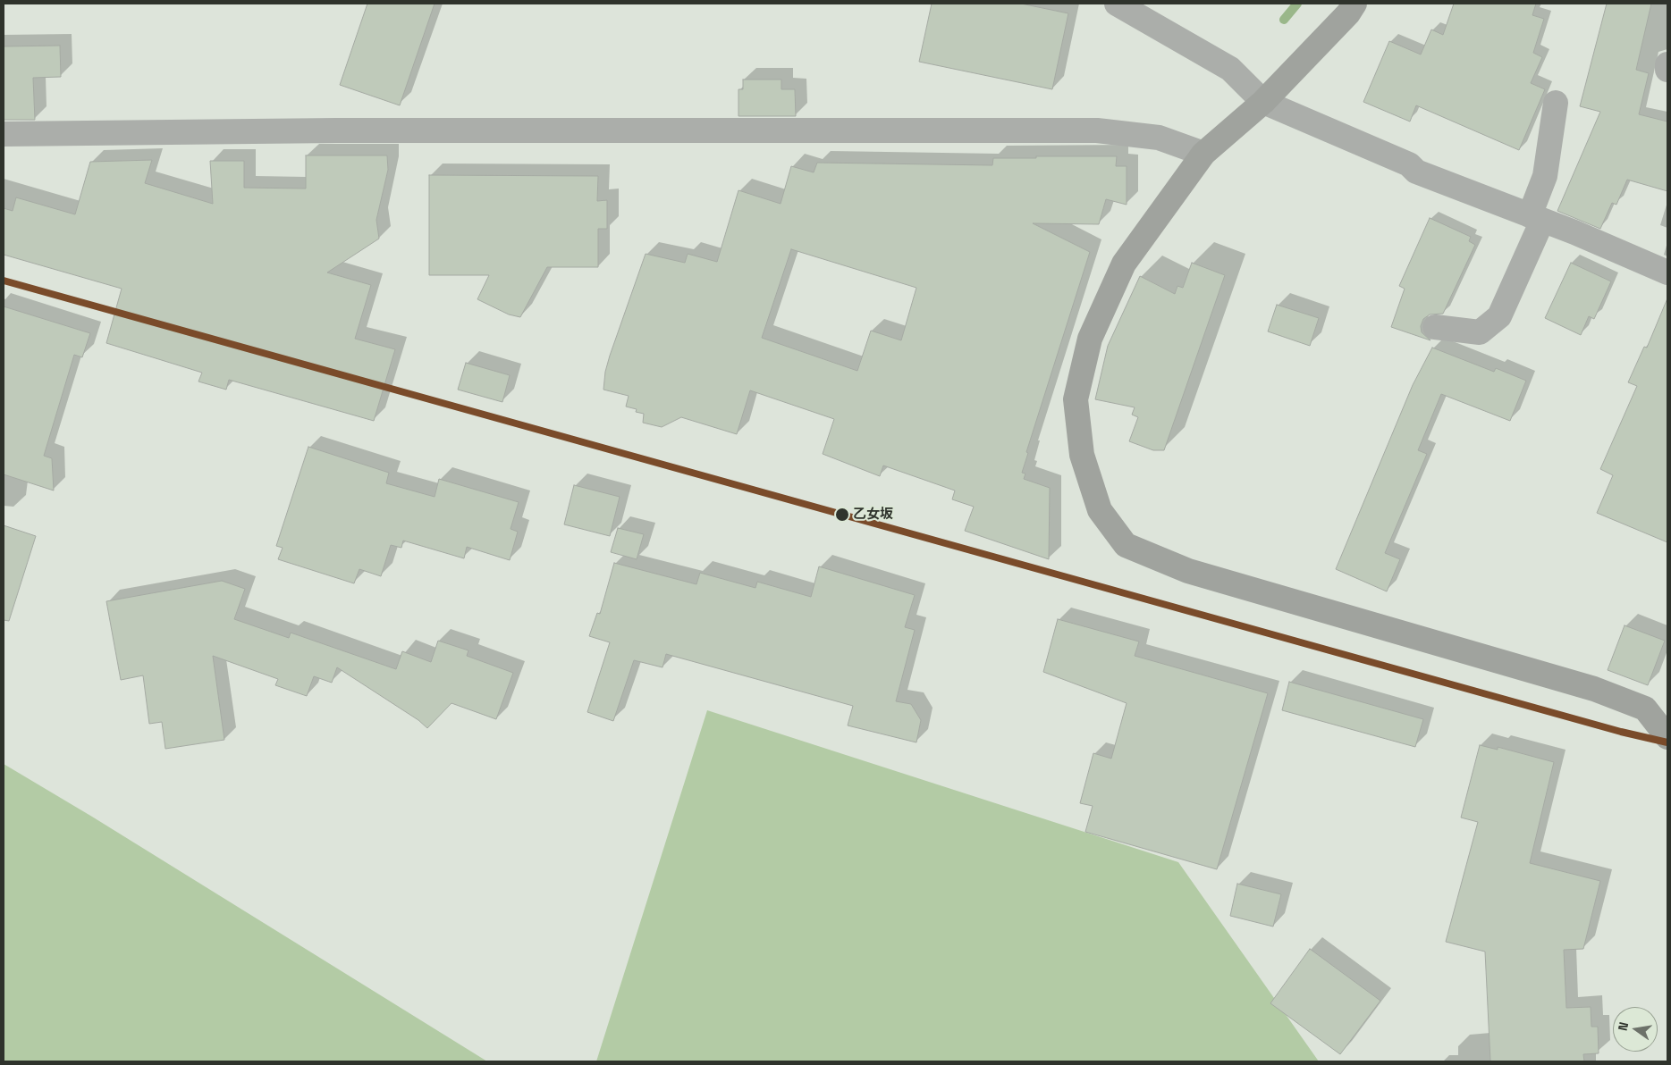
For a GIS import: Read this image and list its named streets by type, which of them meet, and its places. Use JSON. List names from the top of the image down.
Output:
{
  "places": ["乙女坂"],
  "north": "left"
}
